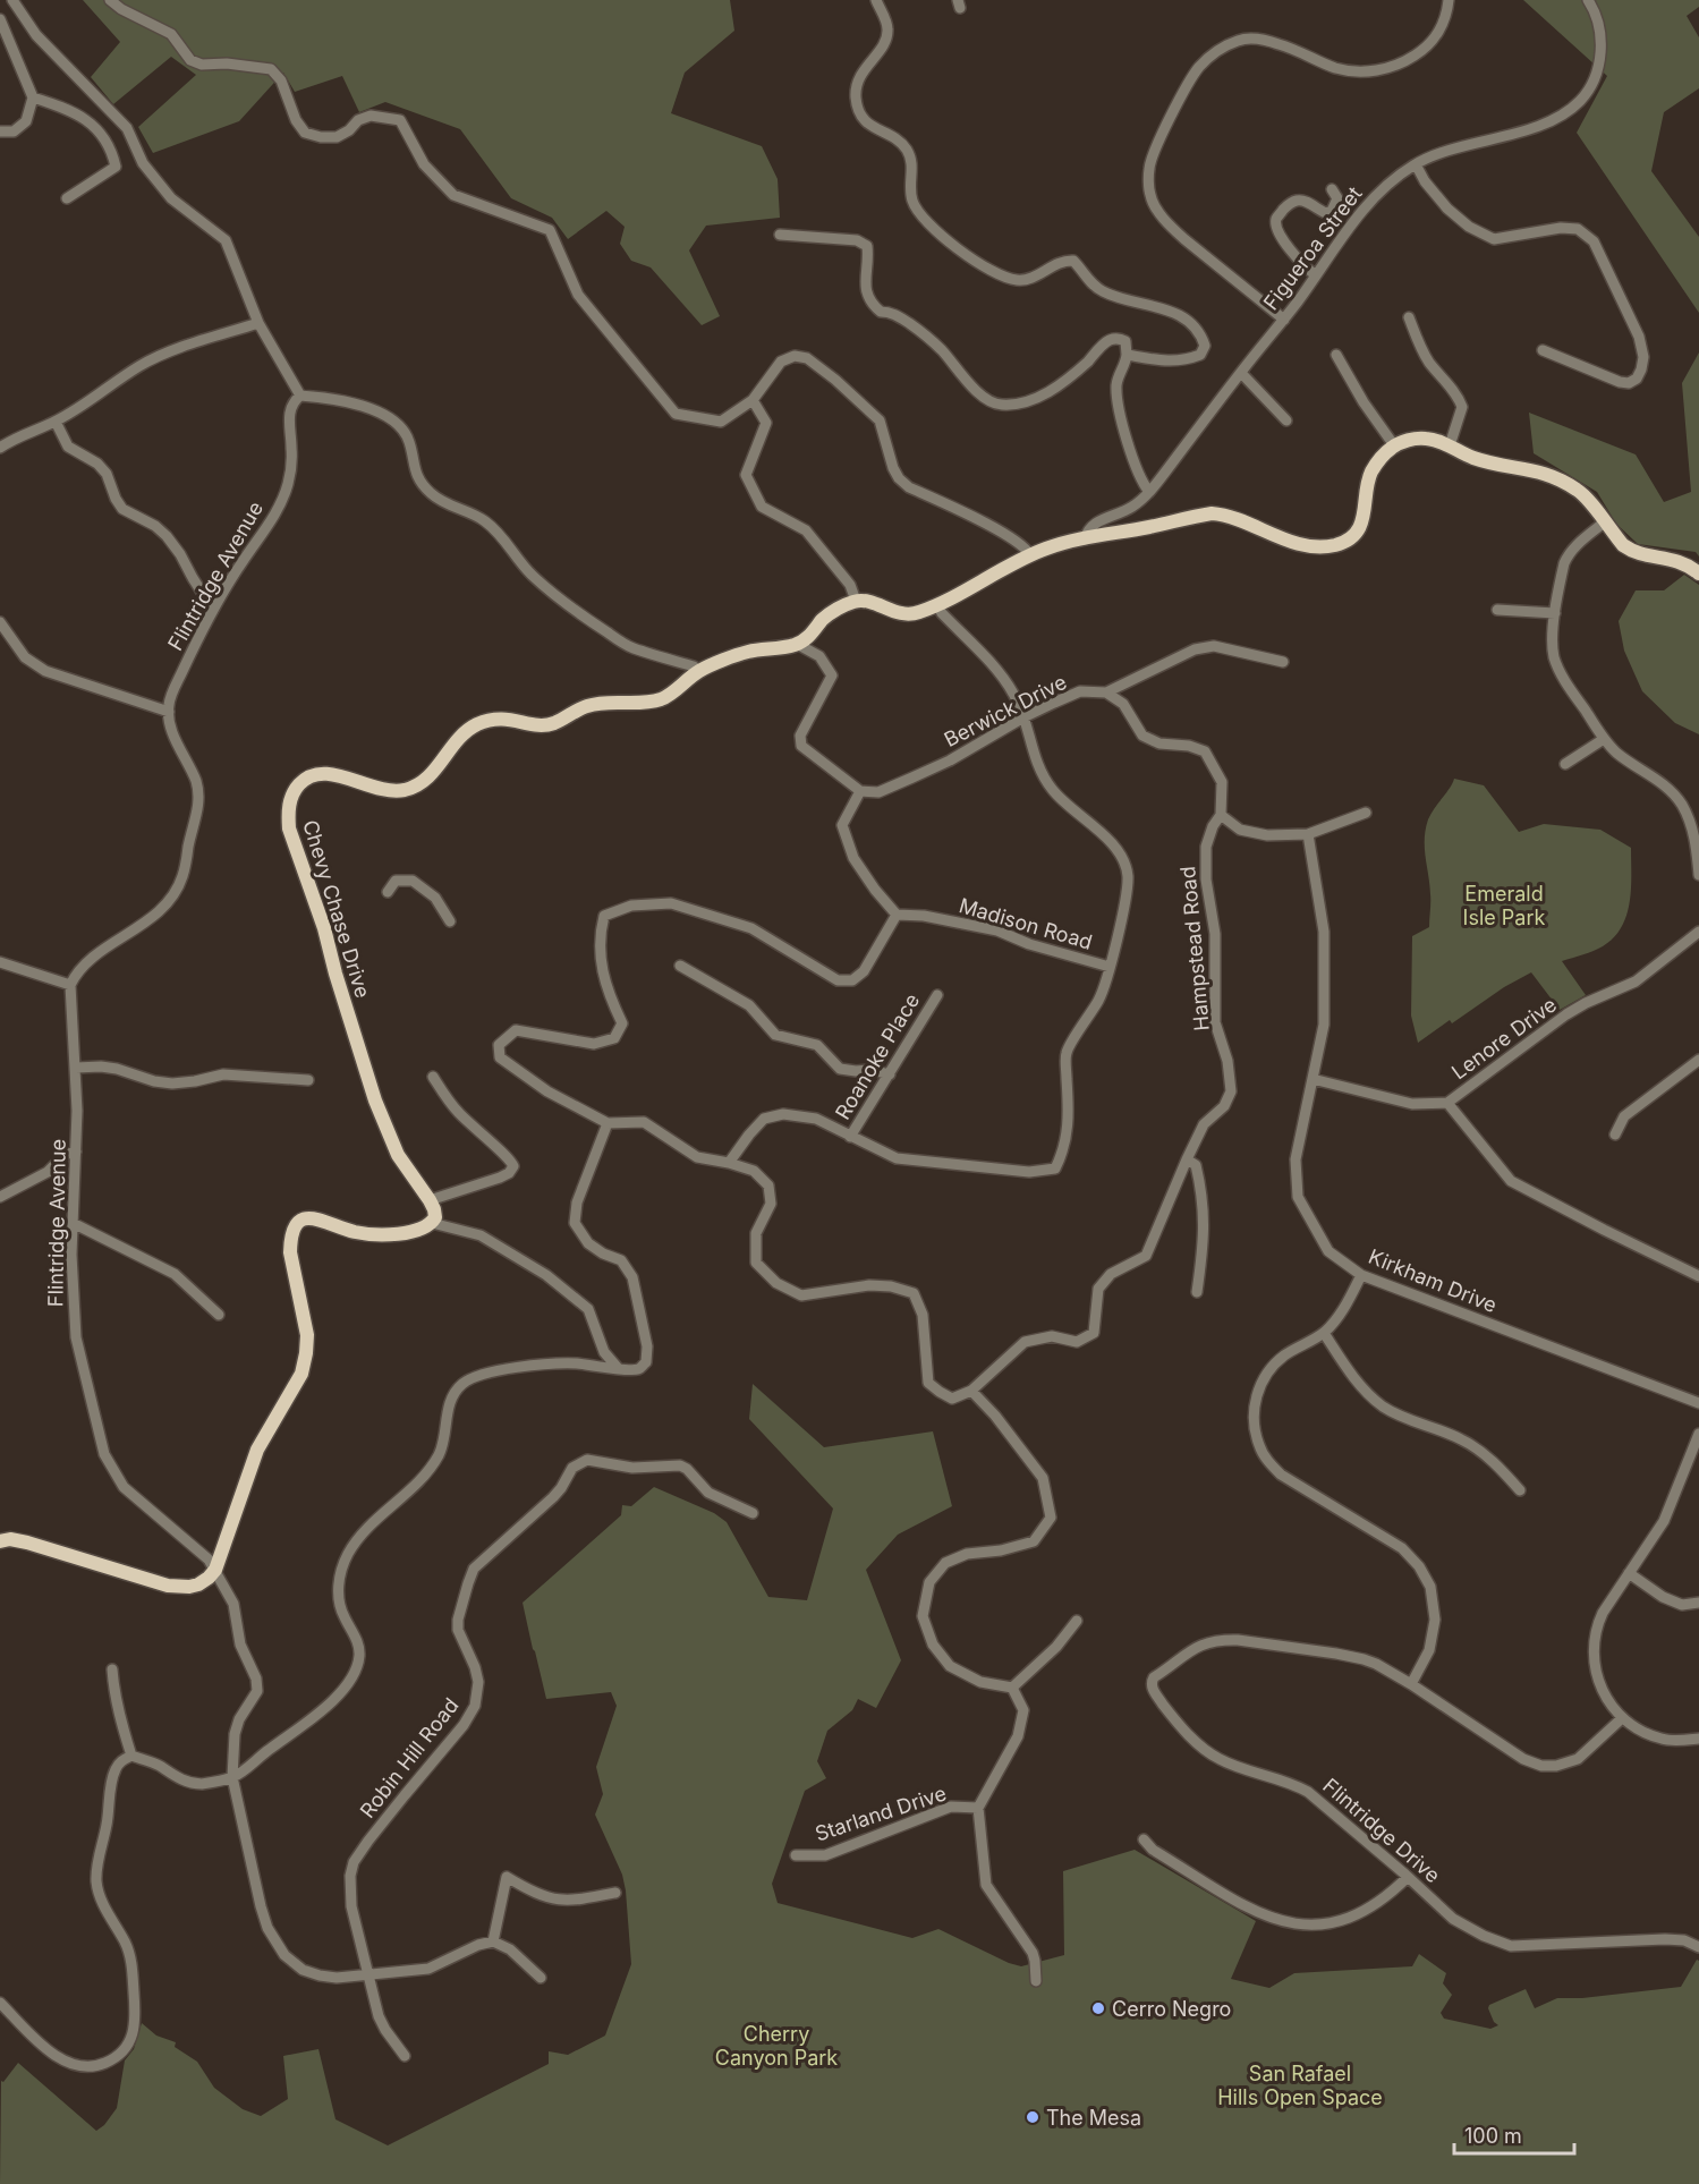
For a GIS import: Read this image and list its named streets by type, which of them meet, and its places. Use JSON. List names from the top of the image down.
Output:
{
  "streets": {
    "main road": ["Chevy Chase Drive"],
    "street": [
      "Figueroa Street",
      "Flintridge Avenue",
      "Berwick Drive",
      "Madison Road",
      "Hampstead Road",
      "Lenore Drive",
      "Roanoke Place",
      "Kirkham Drive",
      "Robin Hill Road",
      "Starland Drive",
      "Flintridge Drive"
    ]
  },
  "crossings": [
    ["Flintridge Avenue", "Robin Hill Road"],
    ["Berwick Drive", "Hampstead Road"],
    ["Lenore Drive", "Kirkham Drive"]
  ],
  "parks": ["Emerald Isle Park", "Cherry Canyon Park", "San Rafael Hills Open Space"],
  "places": ["Cerro Negro", "The Mesa"],
  "scale_bar": "100 m"
}
